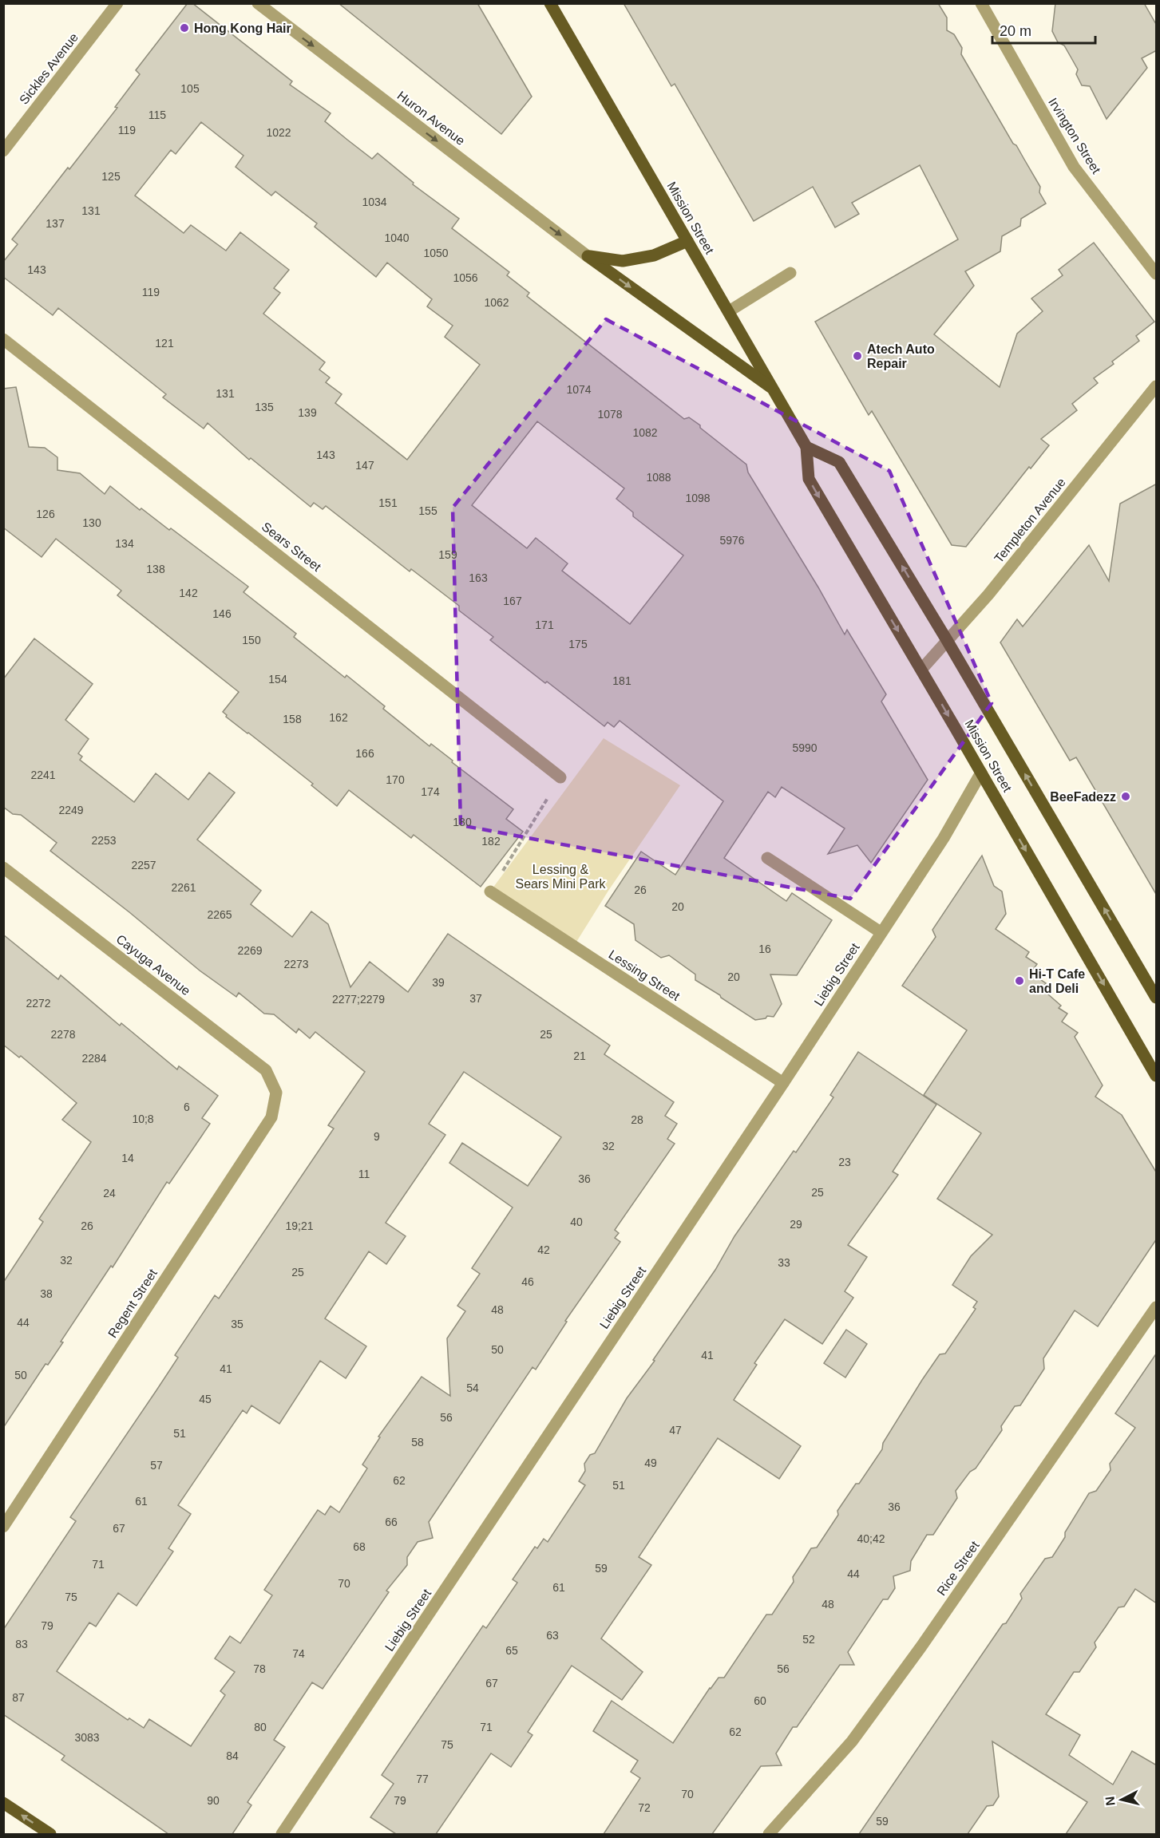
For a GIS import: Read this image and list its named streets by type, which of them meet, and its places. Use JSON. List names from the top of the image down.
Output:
{
  "streets": {
    "main road": ["Mission Street"],
    "street": [
      "Sickles Avenue",
      "Huron Avenue",
      "Irvington Street",
      "Templeton Avenue",
      "Sears Street",
      "Cayuga Avenue",
      "Liebig Street",
      "Lessing Street",
      "Regent Street",
      "Rice Street"
    ]
  },
  "crossings": [
    ["Mission Street", "Templeton Avenue"],
    ["Mission Street", "Liebig Street"],
    ["Cayuga Avenue", "Regent Street"],
    ["Liebig Street", "Lessing Street"]
  ],
  "one_way": ["Huron Avenue"],
  "parks": ["Lessing & Sears Mini Park"],
  "places": [
    "Hong Kong Hair",
    "Atech Auto Repair",
    "BeeFadezz",
    "Hi-T Cafe and Deli"
  ],
  "house_numbers": [
    "105",
    "115",
    "119",
    "1022",
    "125",
    "1034",
    "131",
    "137",
    "1040",
    "1050",
    "143",
    "1056",
    "119",
    "1062",
    "121",
    "1074",
    "131",
    "135",
    "139",
    "1078",
    "1082",
    "143",
    "147",
    "1088",
    "1098",
    "151",
    "155",
    "126",
    "130",
    "5976",
    "134",
    "159",
    "138",
    "163",
    "142",
    "167",
    "146",
    "171",
    "150",
    "175",
    "154",
    "181",
    "162",
    "158",
    "5990",
    "166",
    "2241",
    "170",
    "174",
    "2249",
    "180",
    "2253",
    "182",
    "2257",
    "2261",
    "26",
    "20",
    "2265",
    "16",
    "2269",
    "2273",
    "20",
    "39",
    "37",
    "2277;2279",
    "2272",
    "2278",
    "25",
    "21",
    "2284",
    "6",
    "10;8",
    "28",
    "9",
    "32",
    "14",
    "23",
    "11",
    "36",
    "25",
    "24",
    "40",
    "29",
    "26",
    "19;21",
    "42",
    "32",
    "33",
    "25",
    "46",
    "38",
    "48",
    "44",
    "35",
    "50",
    "41",
    "41",
    "50",
    "54",
    "45",
    "56",
    "47",
    "51",
    "58",
    "49",
    "57",
    "62",
    "51",
    "61",
    "36",
    "66",
    "67",
    "40;42",
    "68",
    "71",
    "59",
    "44",
    "70",
    "61",
    "75",
    "48",
    "79",
    "63",
    "52",
    "83",
    "65",
    "74",
    "78",
    "56",
    "67",
    "87",
    "60",
    "80",
    "71",
    "62",
    "3083",
    "75",
    "84",
    "77",
    "70",
    "90",
    "79",
    "72",
    "59"
  ],
  "scale_bar": "20 m",
  "north": "left"
}
